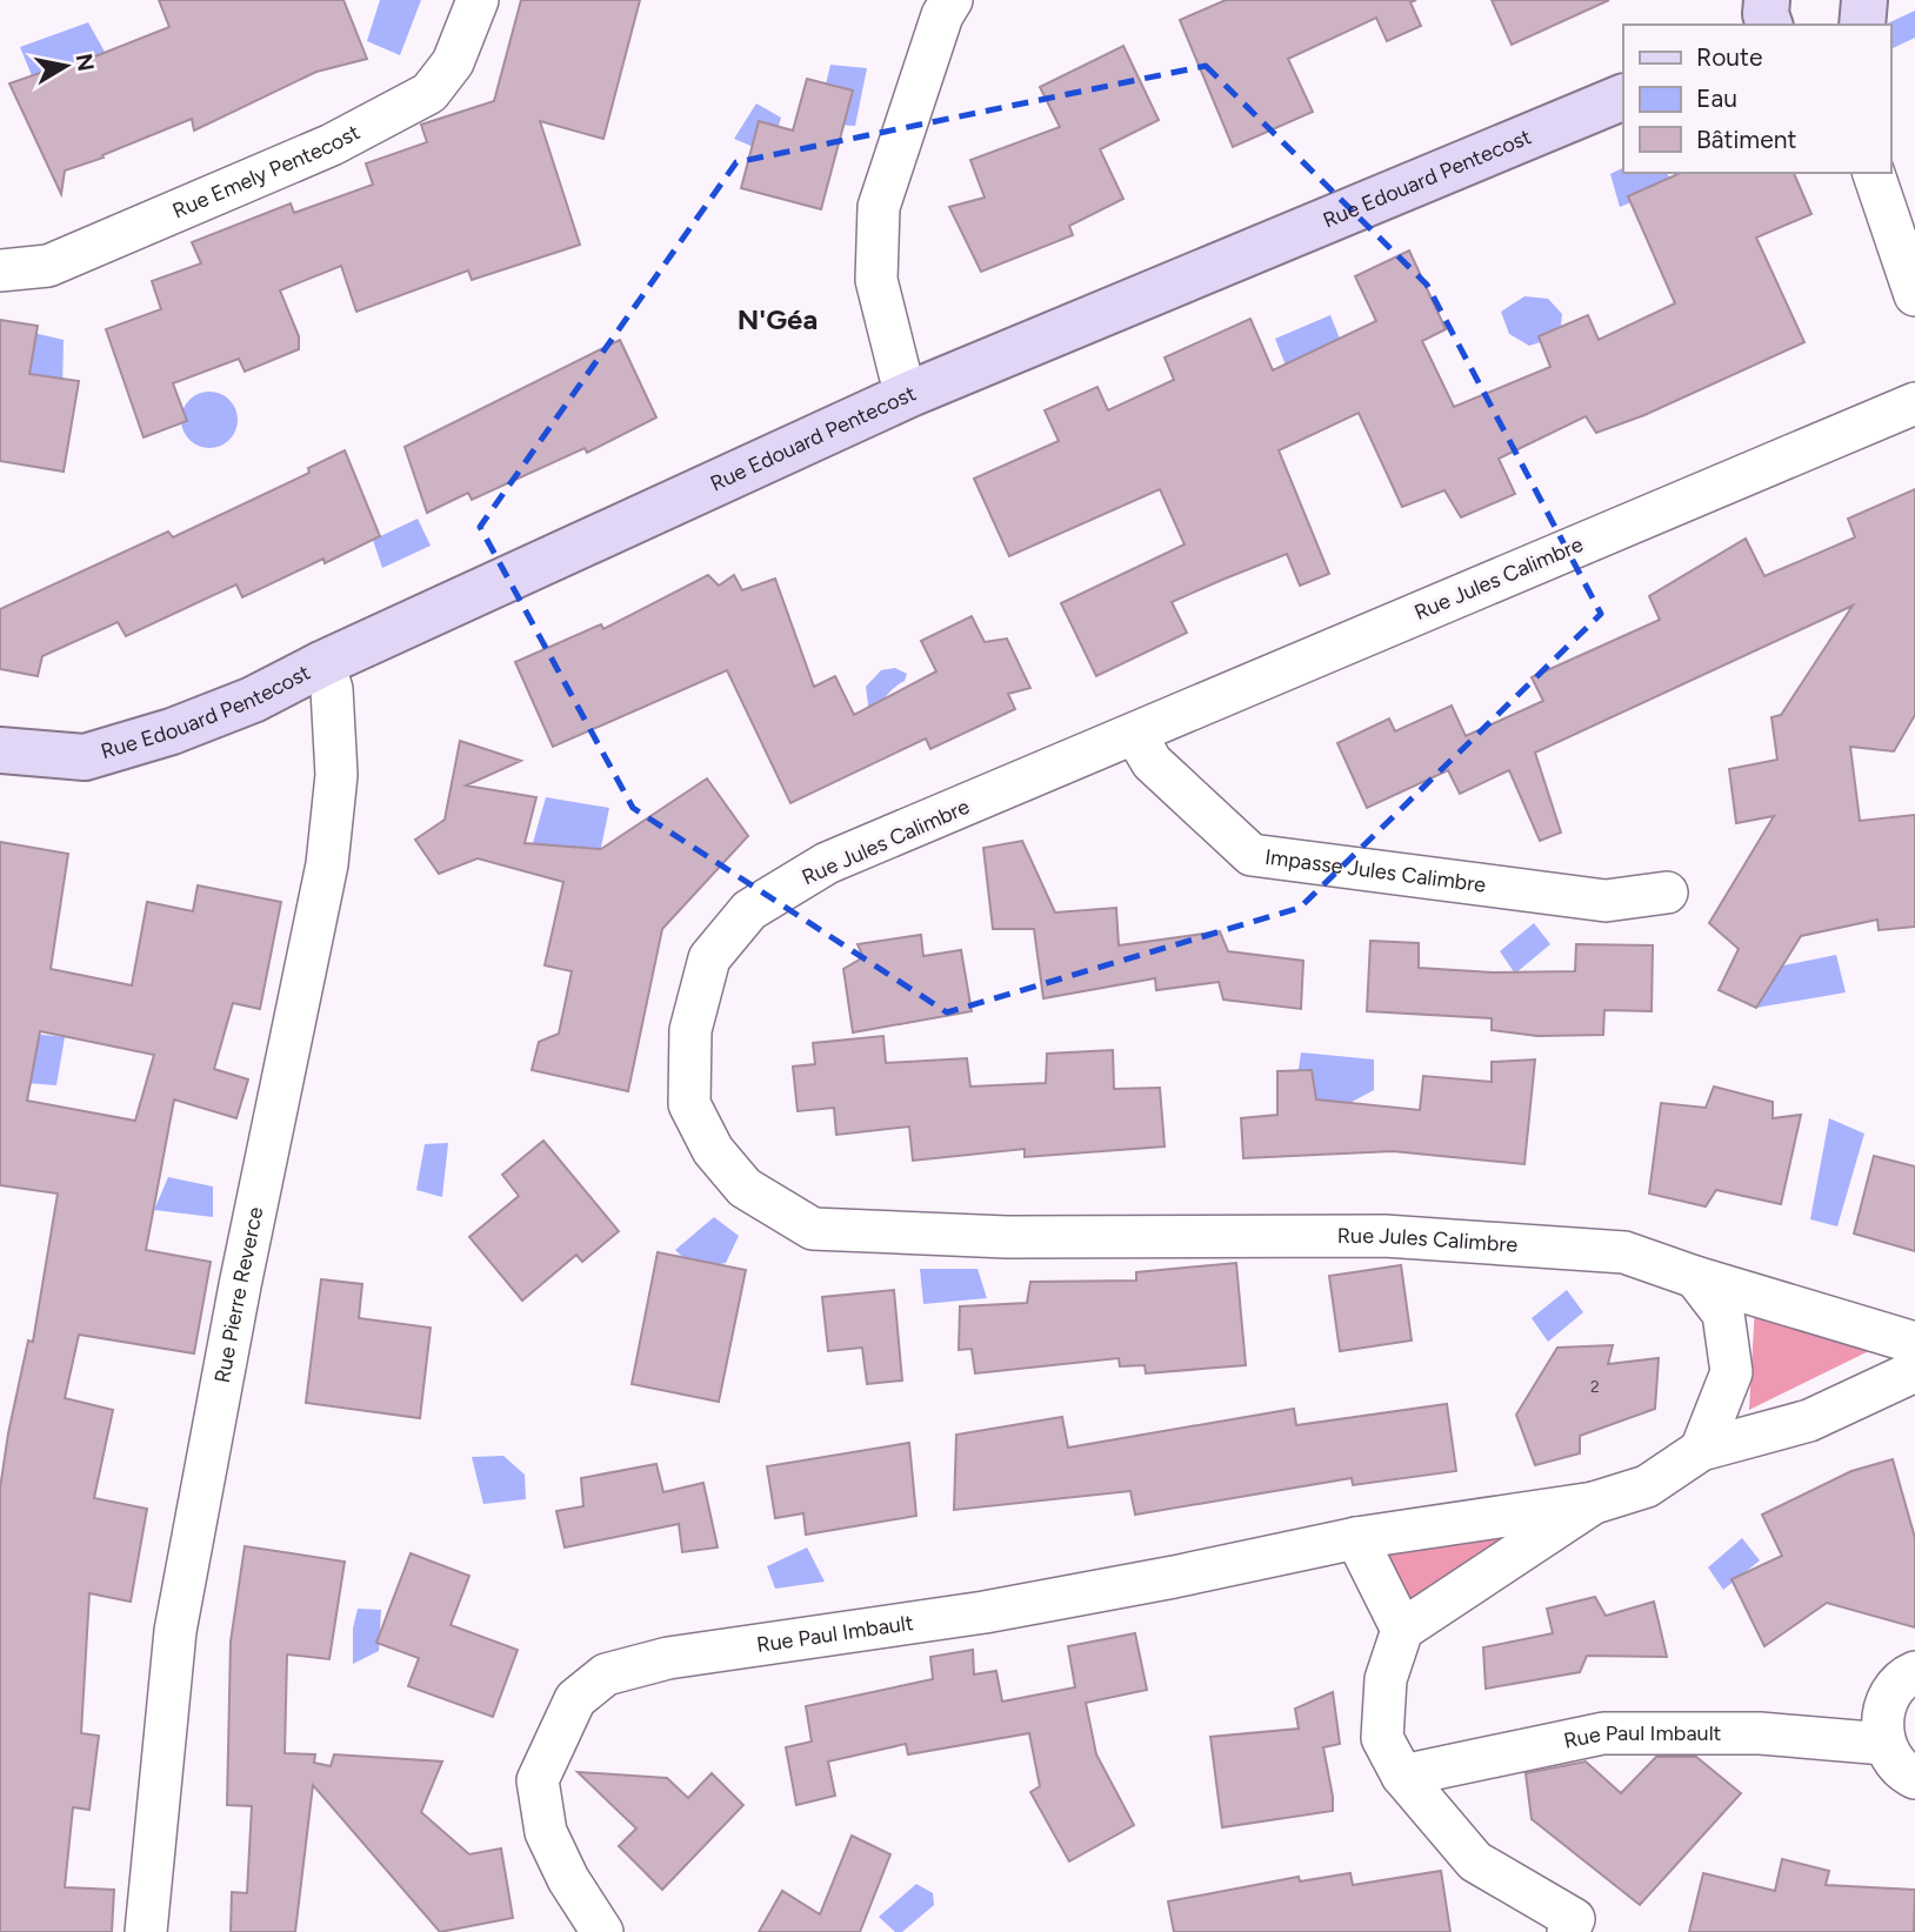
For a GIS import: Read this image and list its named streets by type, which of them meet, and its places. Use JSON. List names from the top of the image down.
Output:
{
  "streets": {
    "street": [
      "Rue Emely Pentecost",
      "Rue Edouard Pentecost",
      "Rue Jules Calimbre",
      "Impasse Jules Calimbre",
      "Rue Pierre Reverce",
      "Rue Paul Imbault"
    ]
  },
  "crossings": [
    ["Rue Edouard Pentecost", "Rue Pierre Reverce"],
    ["Rue Jules Calimbre", "Impasse Jules Calimbre"]
  ],
  "districts": ["N'Géa"],
  "house_numbers": ["2"],
  "legend": ["Route", "Eau", "Bâtiment"],
  "north": "right"
}
